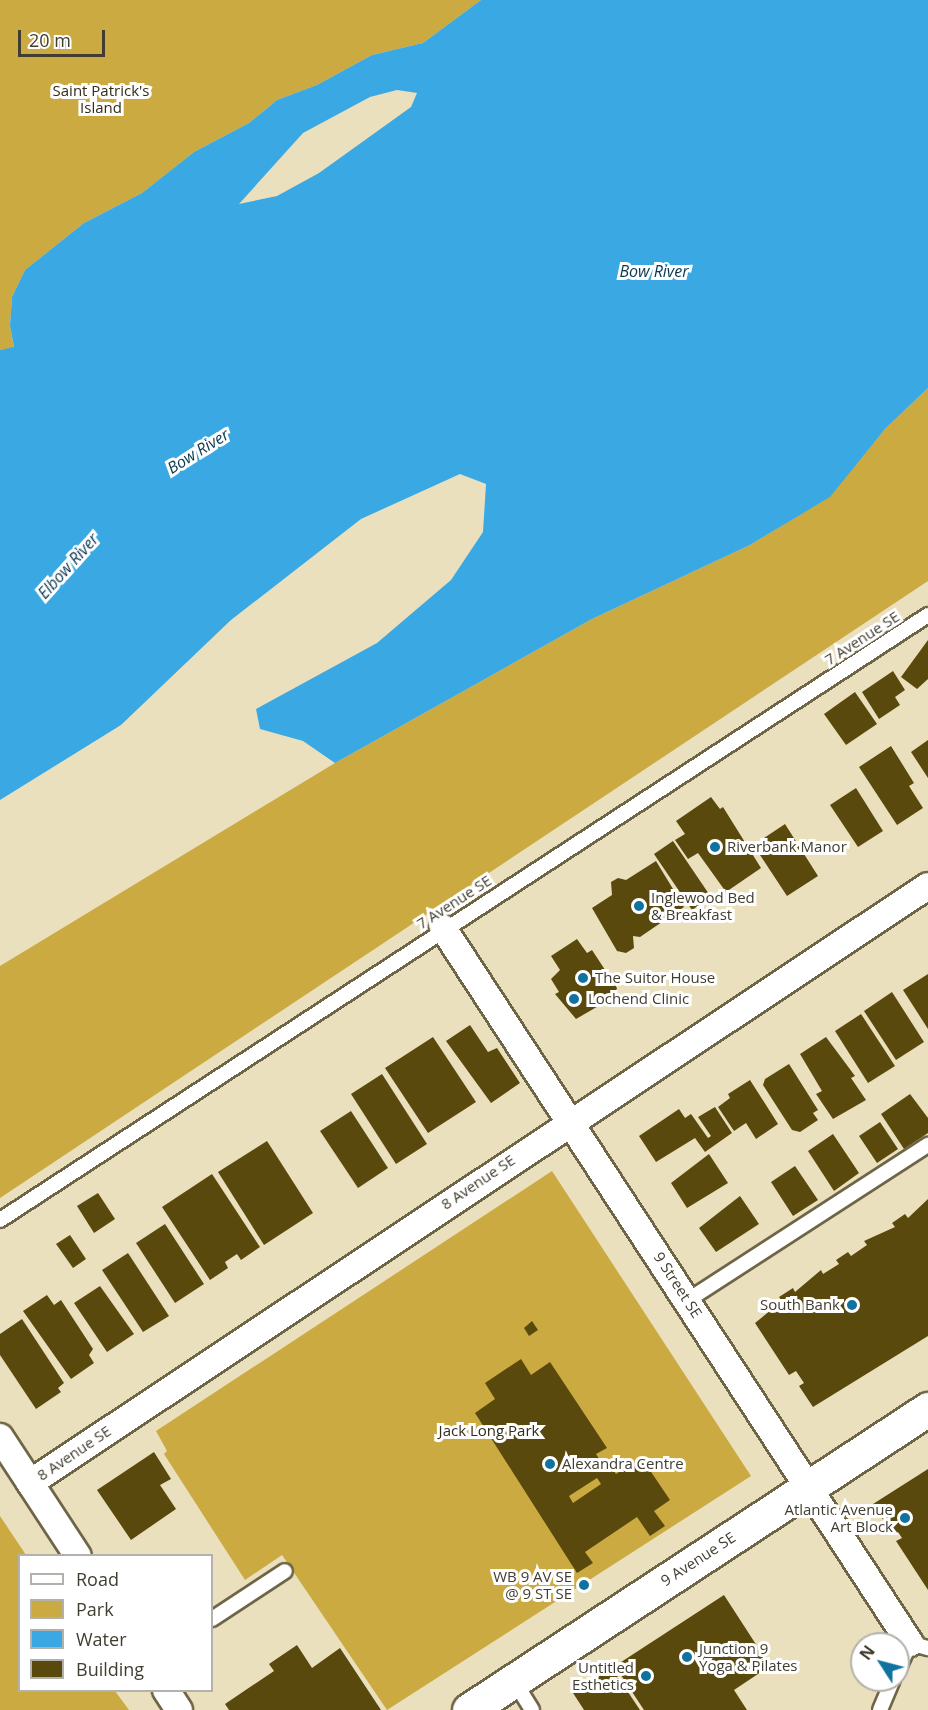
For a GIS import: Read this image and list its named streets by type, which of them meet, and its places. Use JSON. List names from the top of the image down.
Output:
{
  "streets": {
    "main road": ["9 Avenue SE"],
    "street": ["8 Avenue SE", "9 Street SE"],
    "lane": ["7 Avenue SE"]
  },
  "crossings": [
    ["7 Avenue SE", "9 Street SE"],
    ["8 Avenue SE", "9 Street SE"],
    ["9 Street SE", "9 Avenue SE"]
  ],
  "water": ["Bow River", "Elbow River"],
  "parks": ["Saint Patrick's Island", "Jack Long Park"],
  "places": [
    "Riverbank Manor",
    "Inglewood Bed & Breakfast",
    "The Suitor House",
    "Lochend Clinic",
    "South Bank",
    "Alexandra Centre",
    "Atlantic Avenue Art Block",
    "WB 9 AV SE @ 9 ST SE",
    "Junction 9 Yoga & Pilates",
    "Untitled Esthetics"
  ],
  "legend": [
    "Road",
    "Park",
    "Water",
    "Building"
  ],
  "scale_bar": "20 m",
  "north": "top left"
}
